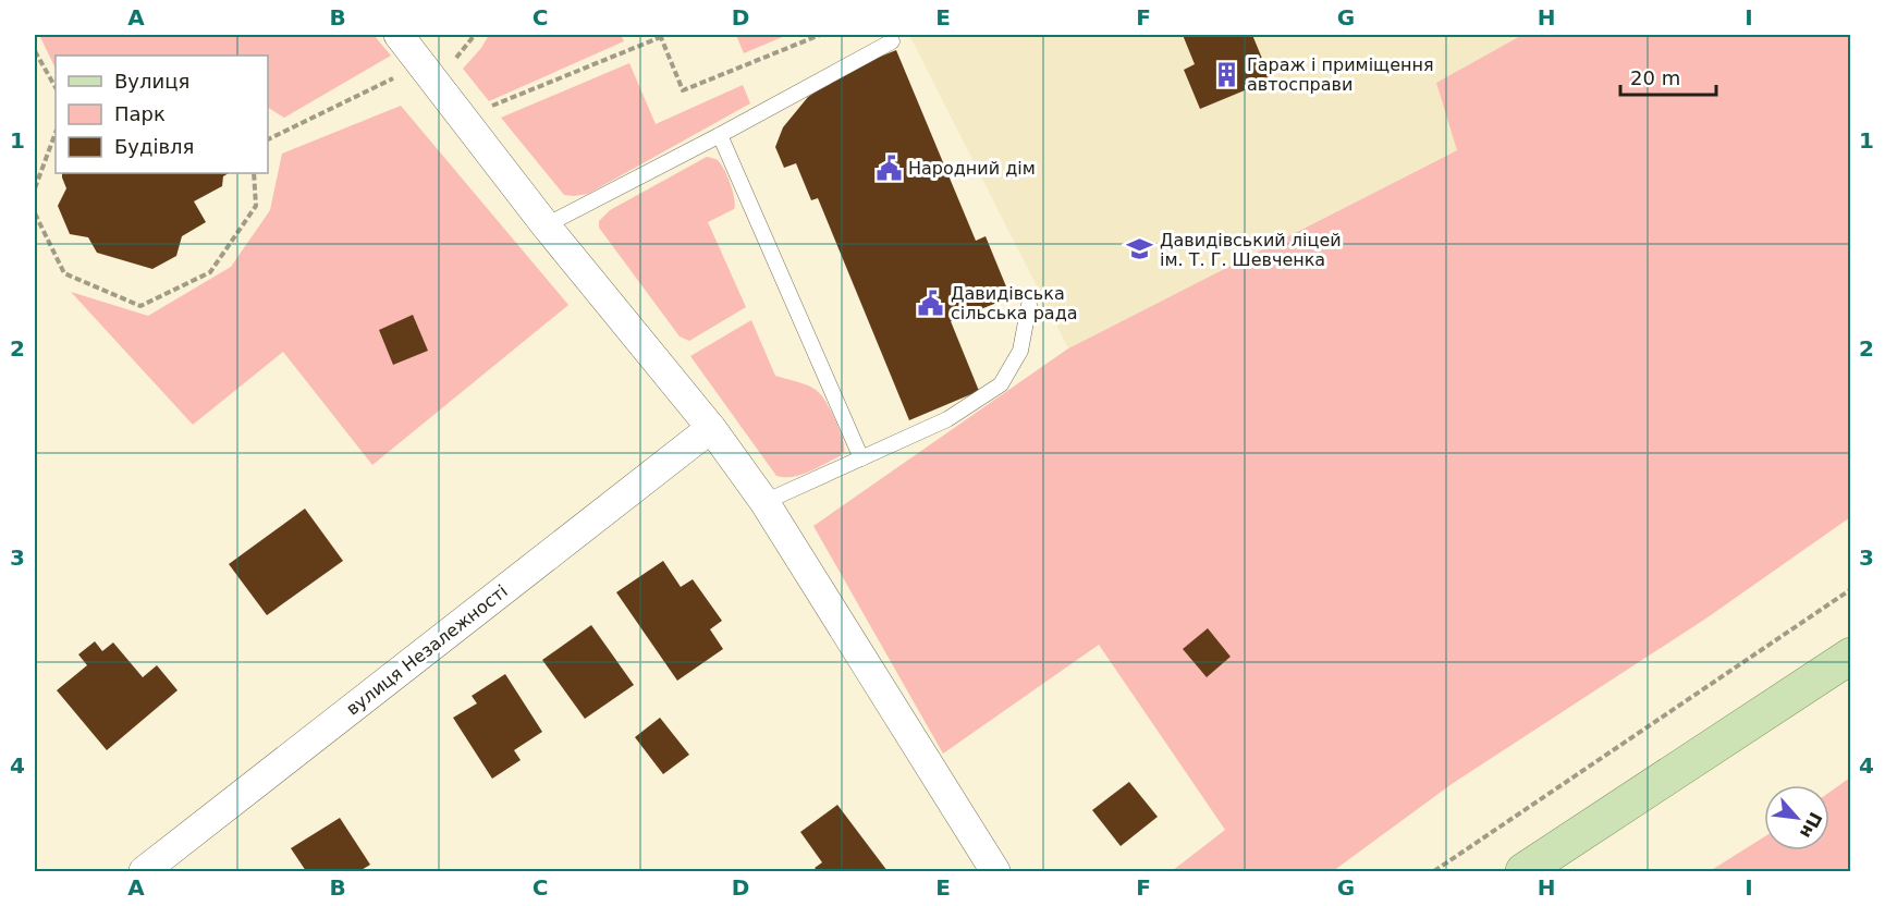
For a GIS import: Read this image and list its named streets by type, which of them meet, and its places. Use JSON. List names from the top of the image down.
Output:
{
  "streets": {
    "street": ["вулиця Незалежності"]
  },
  "places": {
    "building": ["Гараж і приміщення автосправи"],
    "public building": ["Народний дім", "Давидівська сільська рада"],
    "school or university": ["Давидівський ліцей ім. Т. Г. Шевченка"]
  },
  "legend": ["Вулиця", "Парк", "Будівля"],
  "scale_bar": "20 m",
  "north": "bottom right",
  "grid": {
    "columns": [
      "A",
      "B",
      "C",
      "D",
      "E",
      "F",
      "G",
      "H",
      "I"
    ],
    "rows": [
      "1",
      "2",
      "3",
      "4"
    ]
  }
}
